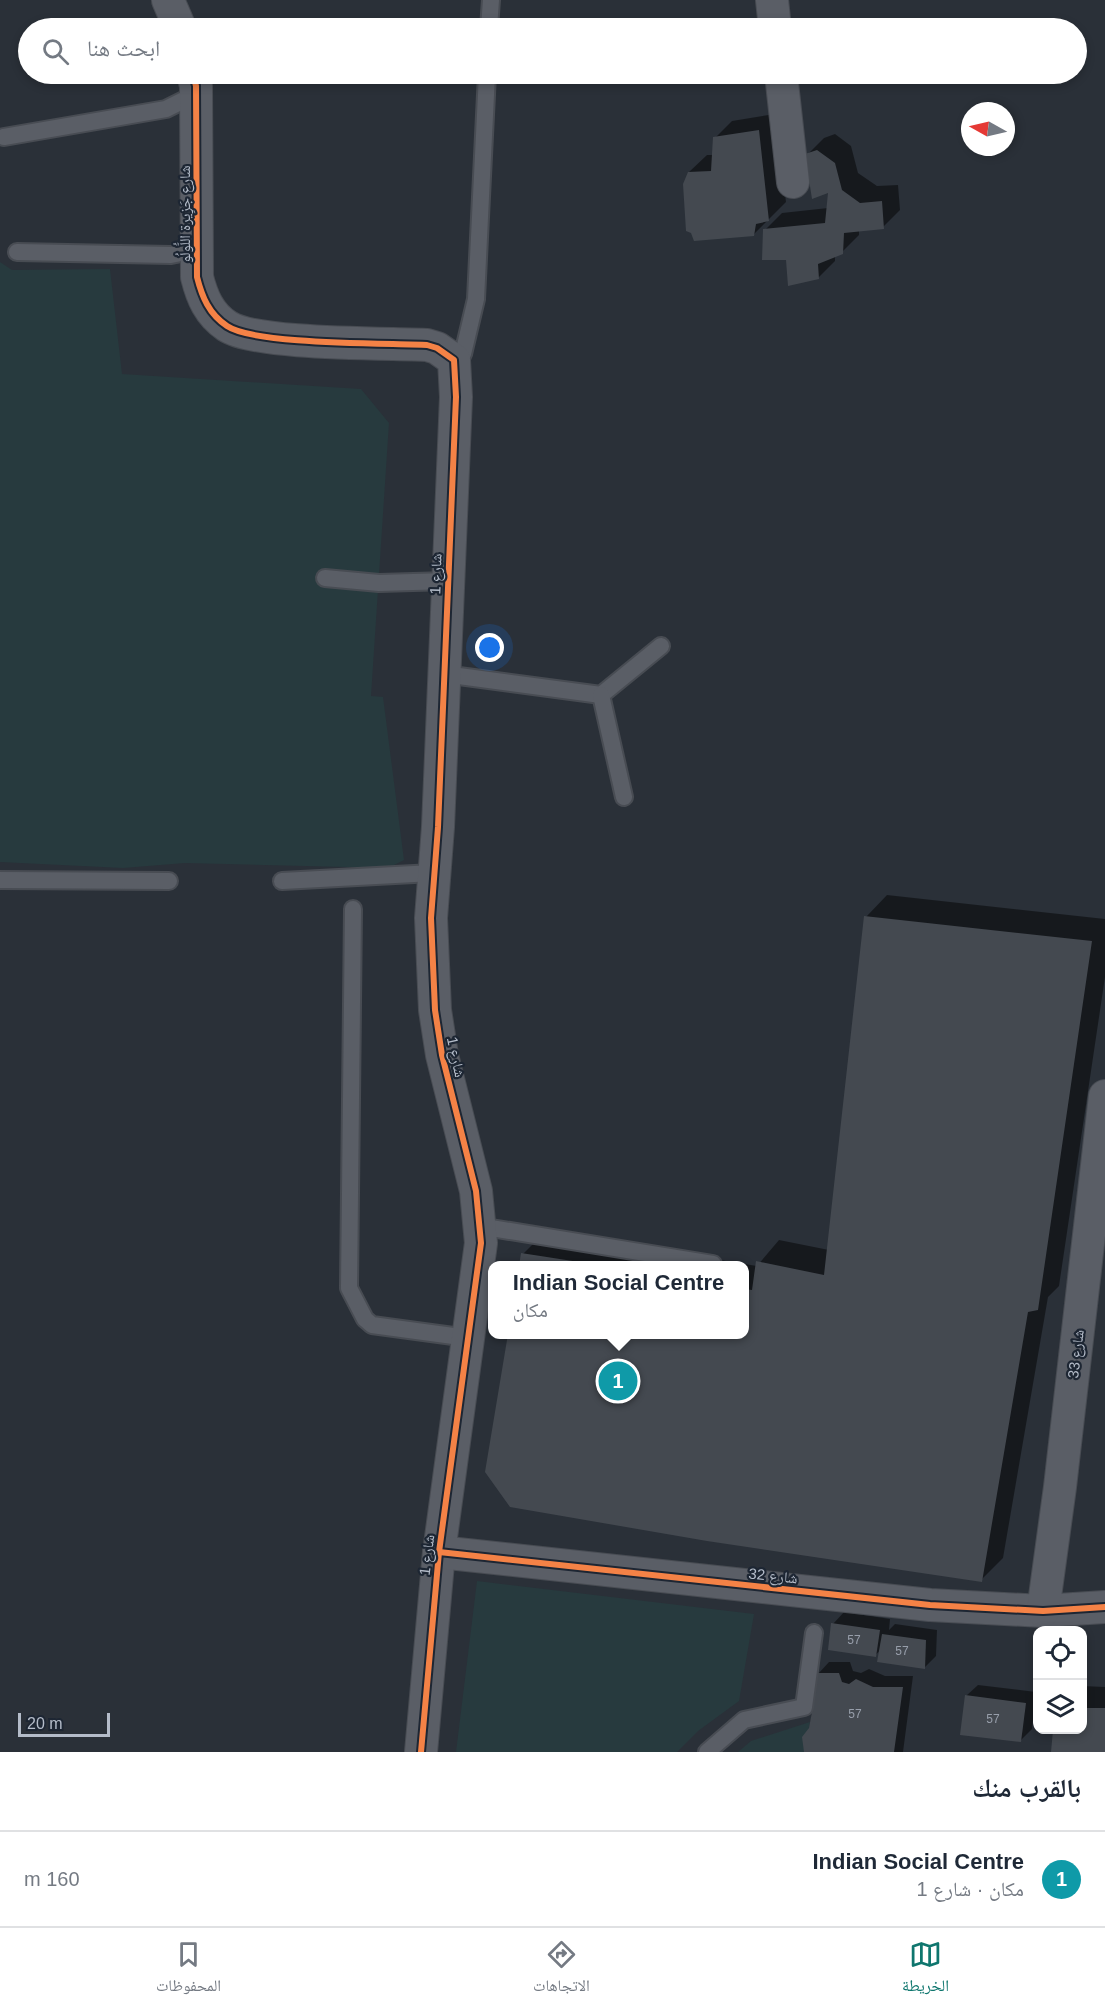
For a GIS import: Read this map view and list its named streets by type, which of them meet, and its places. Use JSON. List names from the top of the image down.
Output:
{
  "streets": {
    "street": [
      "شارع جَزِيرة اللُّولُو",
      "شارع 1",
      "شارع 33",
      "شارع 32"
    ]
  },
  "crossings": [
    ["شارع جَزِيرة اللُّولُو", "شارع 1"],
    ["شارع 1", "شارع 32"],
    ["شارع 33", "شارع 32"]
  ],
  "house_numbers": [
    "57",
    "57",
    "57",
    "57"
  ],
  "scale_bar": "20 m",
  "north": "left",
  "page": {
    "search": "ابحث هنا",
    "popup": ["Indian Social Centre", "مكان"],
    "pins": "1",
    "scale": "20 m",
    "heading": "بالقرب منك",
    "list": [
      {
        "mark": "1",
        "name": "Indian Social Centre",
        "note": "مكان · شارع 1",
        "value": "160 m"
      }
    ],
    "nav": ["الخريطة", "الاتجاهات", "المحفوظات"]
  }
}
